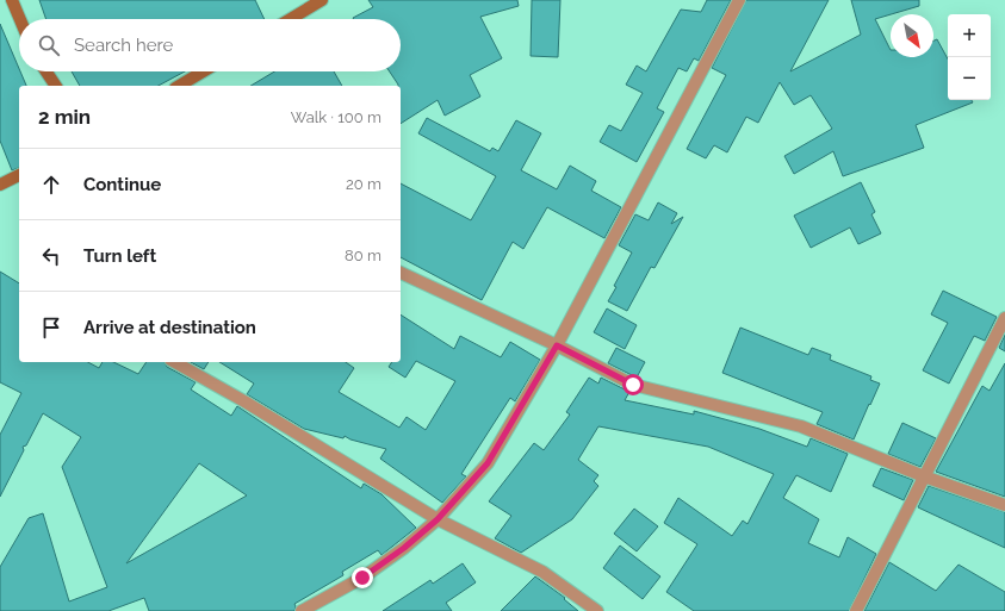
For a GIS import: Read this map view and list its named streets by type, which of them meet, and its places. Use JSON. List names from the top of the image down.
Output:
{
  "north": "bottom right",
  "page": {
    "map_buttons": ["+", "−"],
    "search": "Search here",
    "heading": ["2 min", "Walk · 100 m"],
    "list": [
      ["Continue", "20 m"],
      ["Turn left", "80 m"],
      "Arrive at destination"
    ]
  }
}
